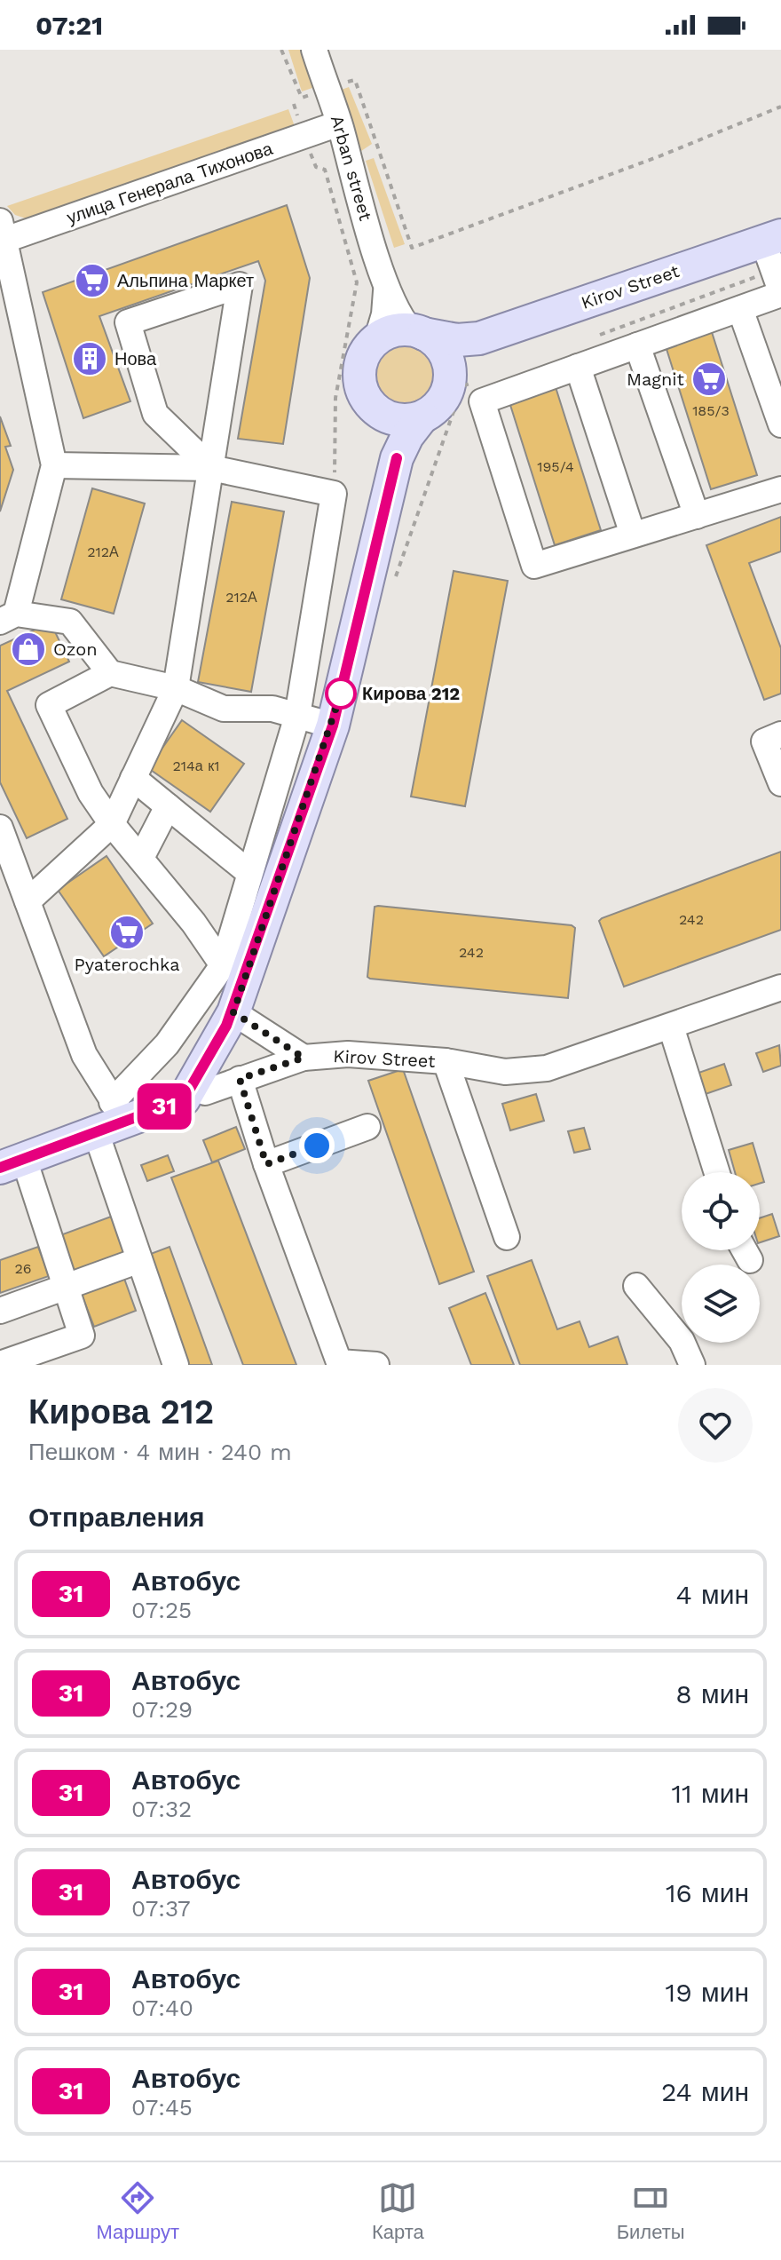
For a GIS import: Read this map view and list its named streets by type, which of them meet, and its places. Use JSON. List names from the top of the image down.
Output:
{
  "streets": {
    "main road": ["Kirov Street"],
    "street": ["Arban street", "улица Генерала Тихонова"]
  },
  "crossings": [
    ["Arban street", "улица Генерала Тихонова"]
  ],
  "places": {
    "supermarket": ["Альпина Маркет", "Magnit", "Pyaterochka"],
    "building": ["Нова"],
    "shop": ["Ozon"],
    "other": ["Кирова 212"]
  },
  "lines": ["bus line 31"],
  "house_numbers": [
    "185/3",
    "195/4",
    "212А",
    "212А",
    "214а к1",
    "242",
    "242",
    "26"
  ],
  "page": {
    "status": "07:21",
    "on_map": "31",
    "heading": [
      ["Кирова 212", "Пешком · 4 мин · 240 m"],
      "Отправления"
    ],
    "list": [
      {
        "mark": "31",
        "name": "Автобус",
        "note": "07:25",
        "value": "4 мин"
      },
      {
        "mark": "31",
        "name": "Автобус",
        "note": "07:29",
        "value": "8 мин"
      },
      {
        "mark": "31",
        "name": "Автобус",
        "note": "07:32",
        "value": "11 мин"
      },
      {
        "mark": "31",
        "name": "Автобус",
        "note": "07:37",
        "value": "16 мин"
      },
      {
        "mark": "31",
        "name": "Автобус",
        "note": "07:40",
        "value": "19 мин"
      },
      {
        "mark": "31",
        "name": "Автобус",
        "note": "07:45",
        "value": "24 мин"
      }
    ],
    "tabs": ["Маршрут", "Карта", "Билеты"]
  }
}
